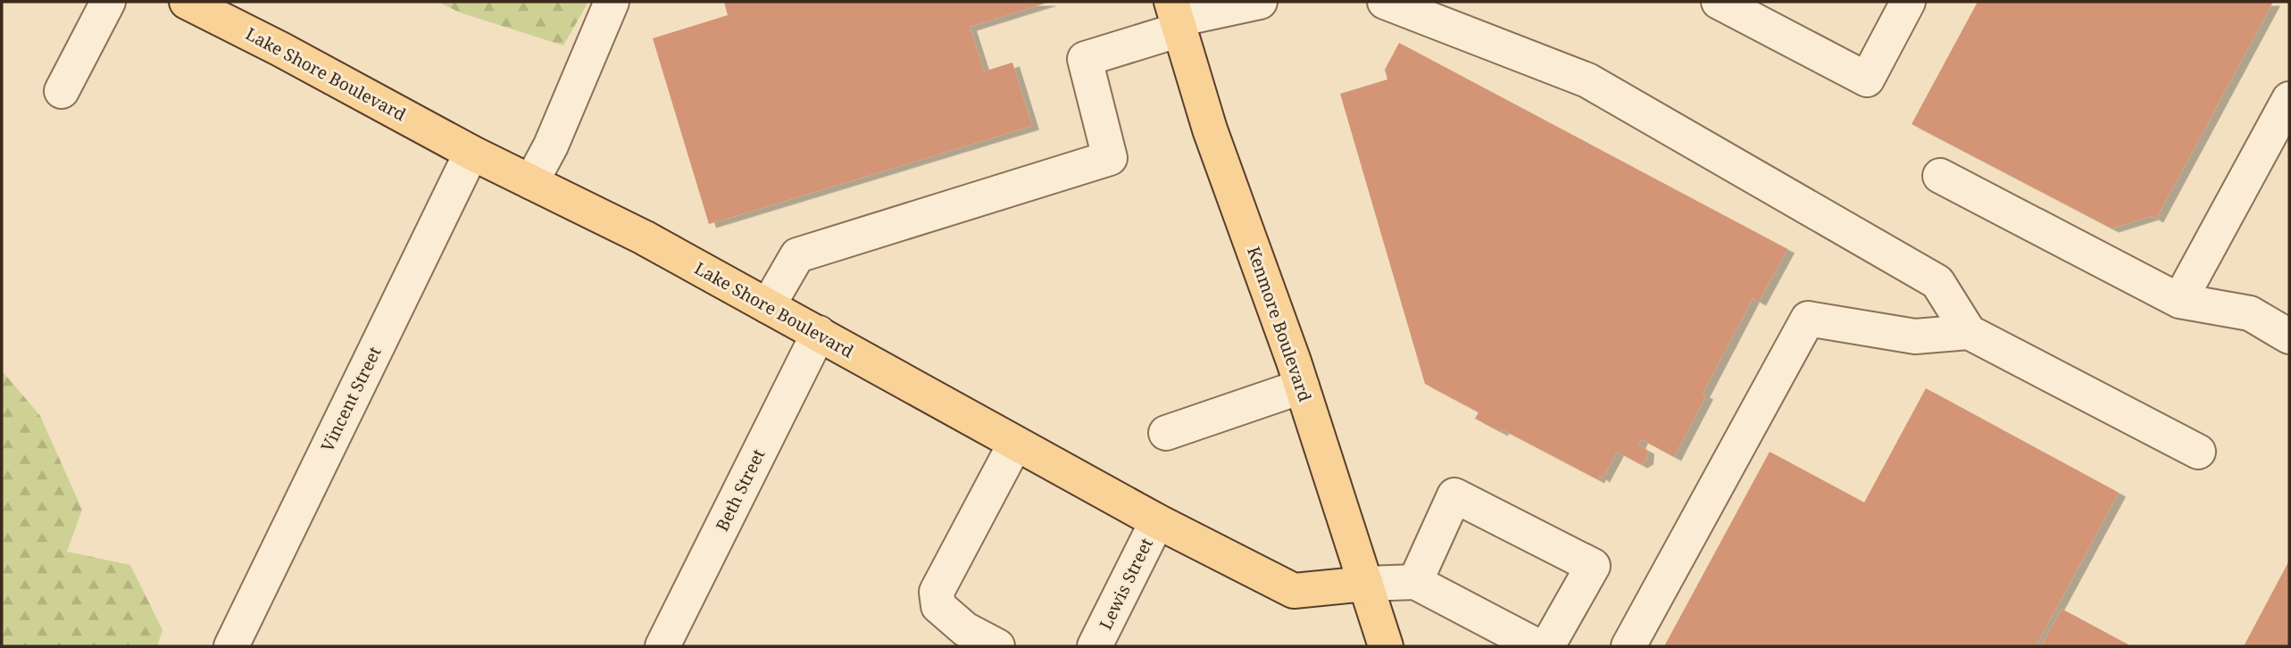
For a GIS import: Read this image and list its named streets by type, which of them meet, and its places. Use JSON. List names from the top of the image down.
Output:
{
  "streets": {
    "main road": ["Lake Shore Boulevard", "Kenmore Boulevard"],
    "street": ["Vincent Street", "Beth Street", "Lewis Street"]
  },
  "crossings": [
    ["Lake Shore Boulevard", "Kenmore Boulevard"],
    ["Lake Shore Boulevard", "Vincent Street"],
    ["Lake Shore Boulevard", "Beth Street"],
    ["Lake Shore Boulevard", "Lewis Street"]
  ]
}
